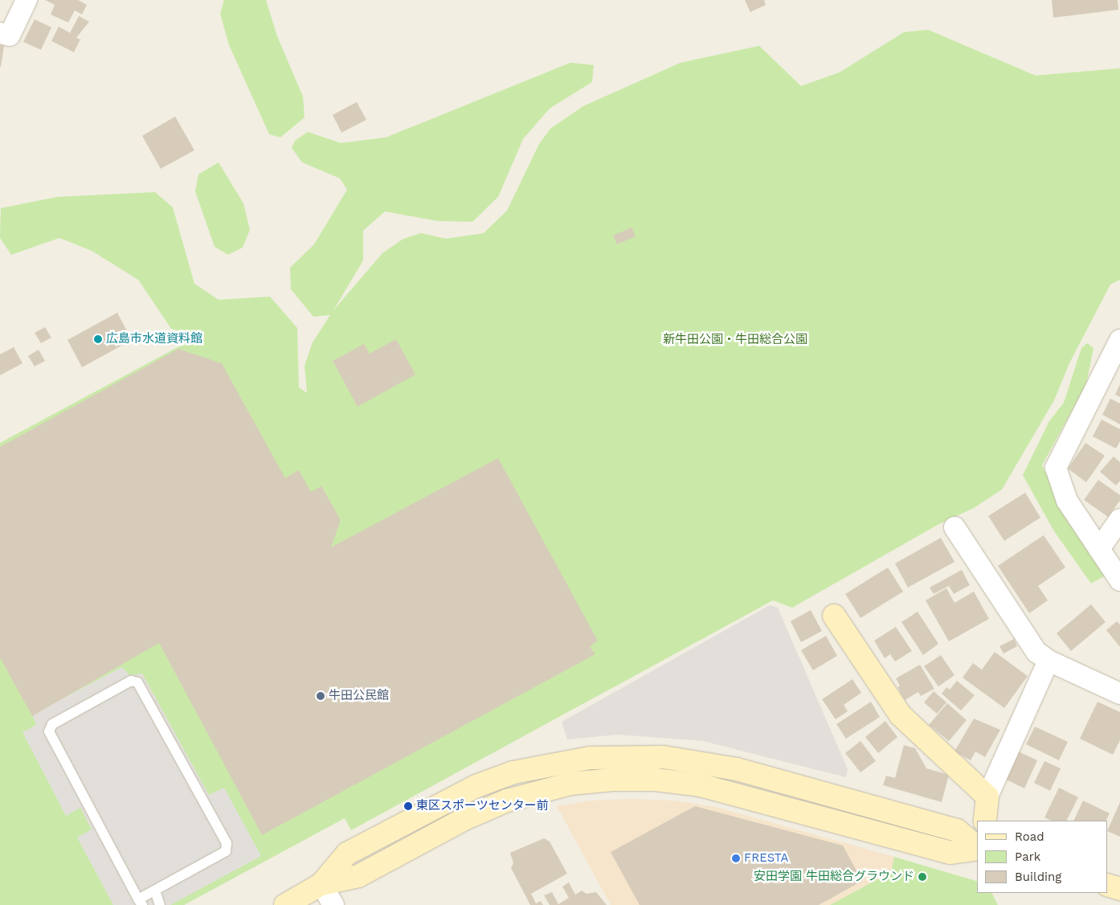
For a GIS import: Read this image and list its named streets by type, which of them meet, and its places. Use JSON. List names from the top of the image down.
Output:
{
  "parks": ["新牛田公園・牛田総合公園"],
  "places": [
    "広島市水道資料館",
    "牛田公民館",
    "東区スポーツセンター前",
    "FRESTA",
    "安田学園 牛田総合グラウンド"
  ],
  "legend": ["Road", "Park", "Building"]
}
